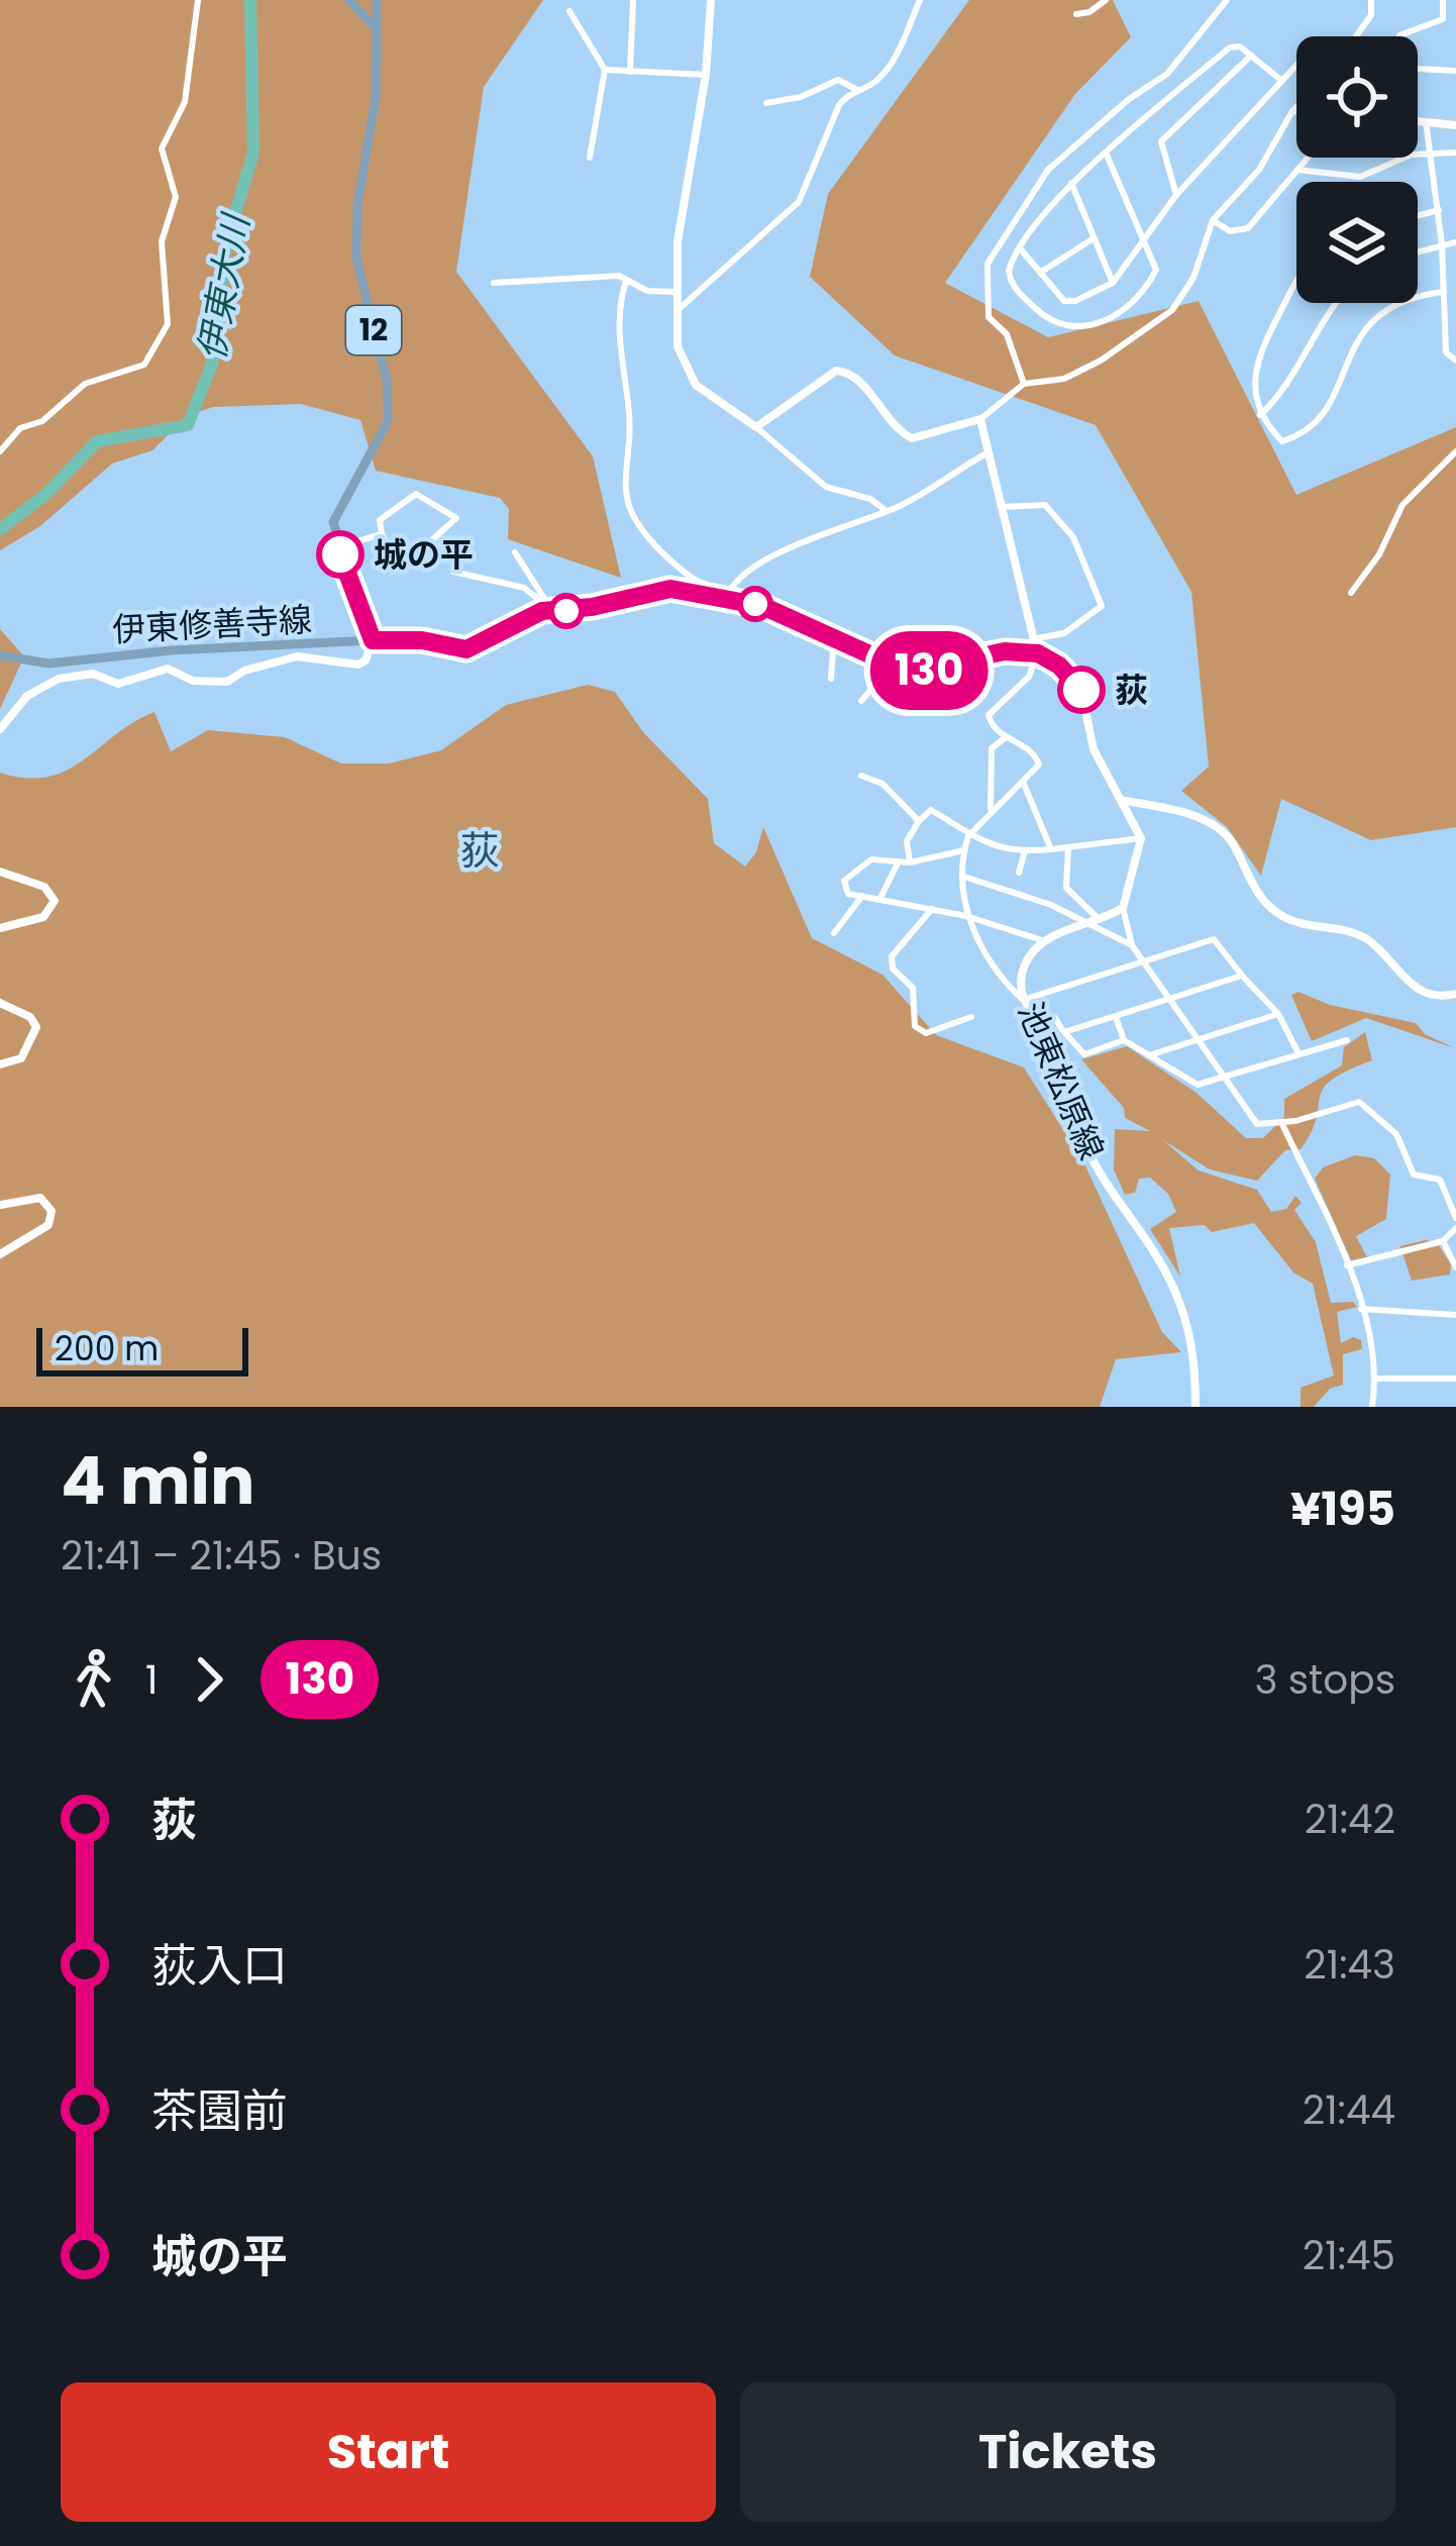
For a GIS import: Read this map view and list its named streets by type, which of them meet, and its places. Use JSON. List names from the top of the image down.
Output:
{
  "streets": {
    "main road": ["12", "伊東修善寺線"],
    "street": ["池東松原線"]
  },
  "crossings": [
    ["12", "伊東修善寺線"]
  ],
  "districts": ["荻"],
  "water": ["伊東大川"],
  "places": ["城の平", "荻"],
  "lines": ["bus line 130"],
  "scale_bar": "200 m",
  "page": {
    "on_map": "130",
    "scale": "200 m",
    "heading": ["4 min", "21:41 – 21:45 · Bus", "¥195"],
    "legs": ["1", "130", "3 stops"],
    "list": [
      {
        "name": "荻",
        "value": "21:42"
      },
      {
        "name": "荻入口",
        "value": "21:43"
      },
      {
        "name": "茶園前",
        "value": "21:44"
      },
      {
        "name": "城の平",
        "value": "21:45"
      }
    ],
    "buttons": ["Start", "Tickets"]
  }
}
